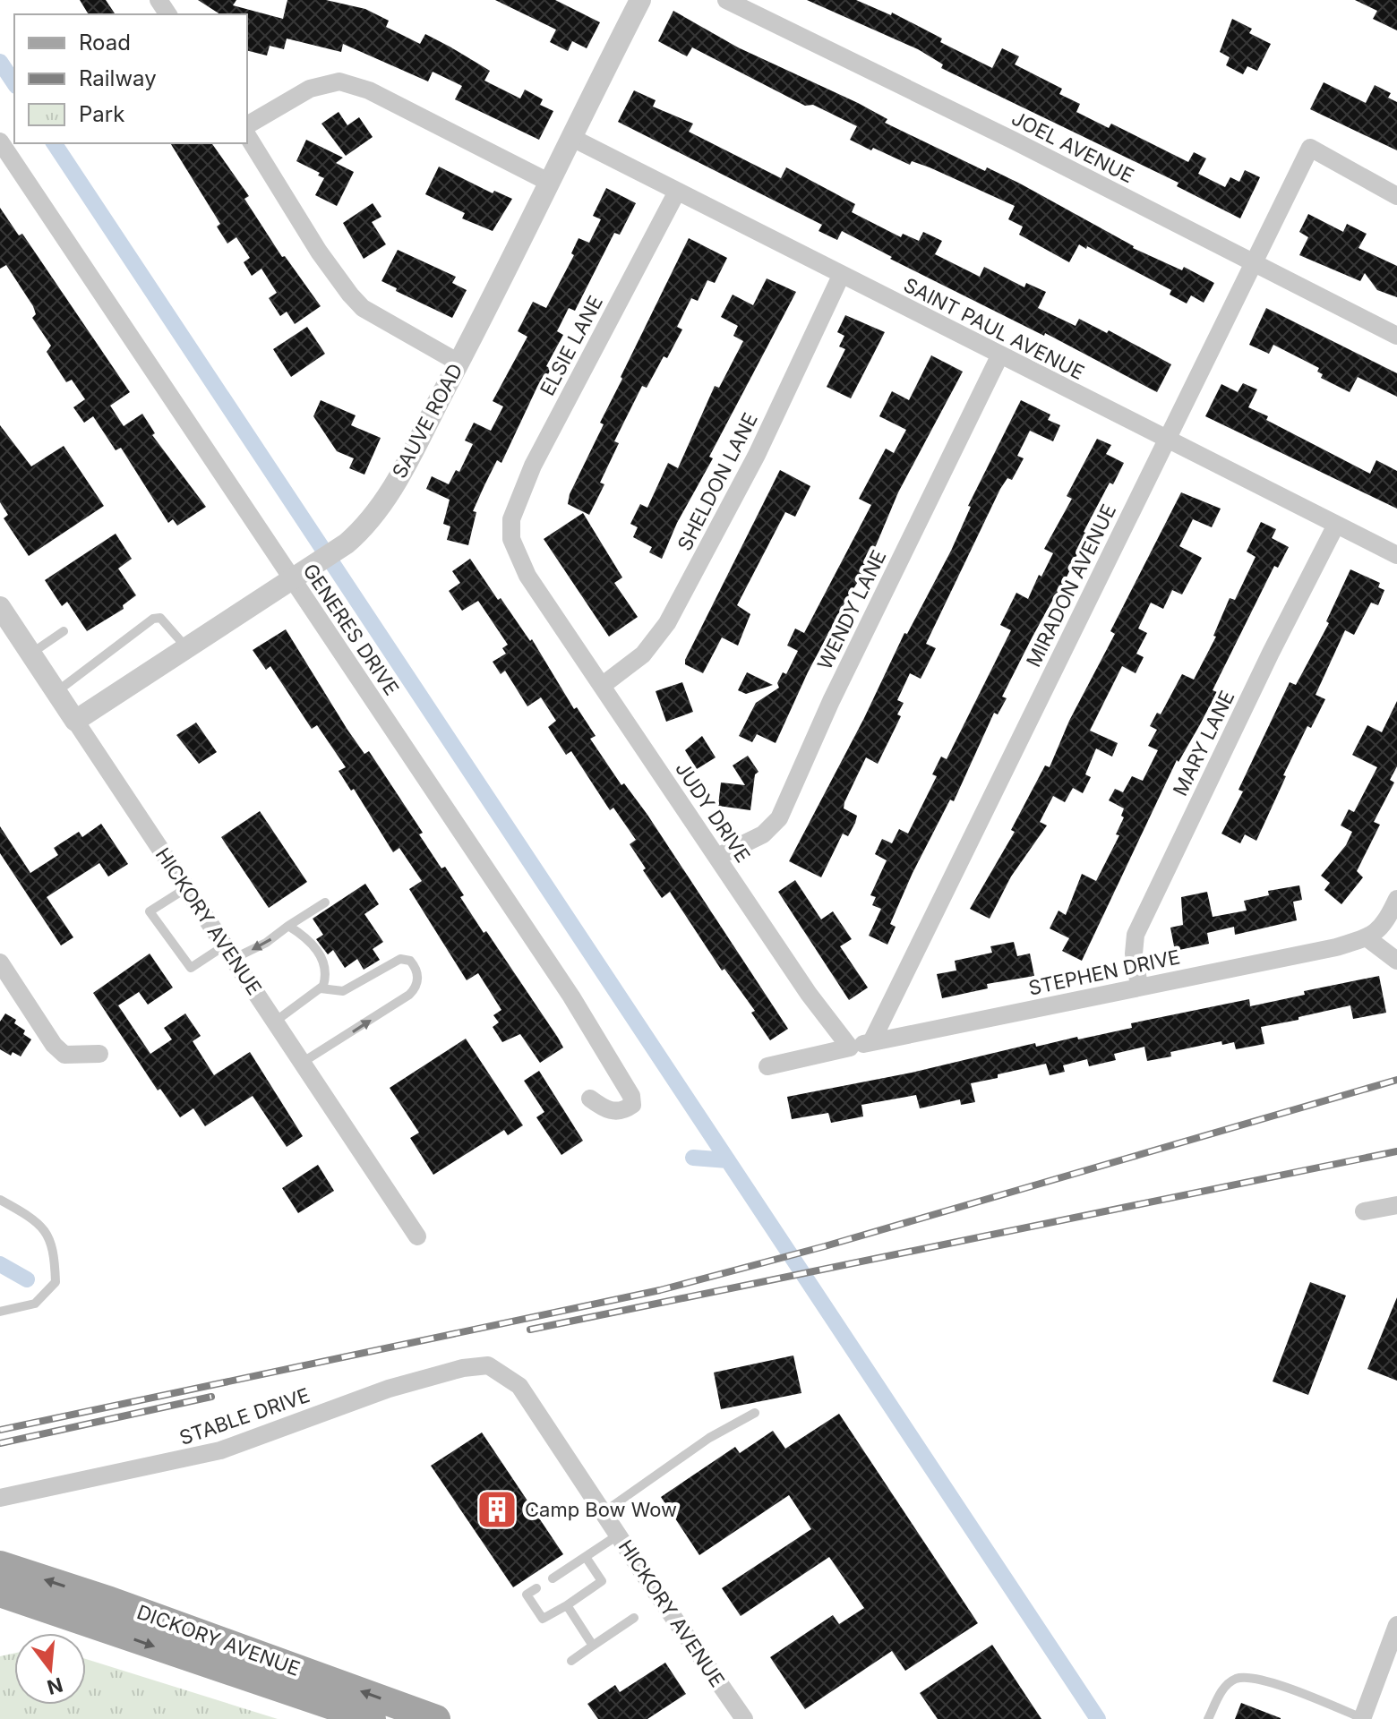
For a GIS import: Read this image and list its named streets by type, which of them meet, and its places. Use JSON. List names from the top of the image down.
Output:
{
  "streets": {
    "main road": ["DICKORY AVENUE"],
    "street": [
      "JOEL AVENUE",
      "SAINT PAUL AVENUE",
      "ELSIE LANE",
      "SAUVE ROAD",
      "SHELDON LANE",
      "MIRADON AVENUE",
      "WENDY LANE",
      "GENERES DRIVE",
      "MARY LANE",
      "JUDY DRIVE",
      "HICKORY AVENUE",
      "STEPHEN DRIVE",
      "STABLE DRIVE"
    ]
  },
  "crossings": [
    ["JOEL AVENUE", "MIRADON AVENUE"],
    ["SAINT PAUL AVENUE", "ELSIE LANE"],
    ["SAINT PAUL AVENUE", "SAUVE ROAD"],
    ["SAINT PAUL AVENUE", "SHELDON LANE"],
    ["SAINT PAUL AVENUE", "MIRADON AVENUE"],
    ["SAINT PAUL AVENUE", "WENDY LANE"],
    ["SAINT PAUL AVENUE", "MARY LANE"],
    ["ELSIE LANE", "JUDY DRIVE"],
    ["SAUVE ROAD", "GENERES DRIVE"],
    ["SAUVE ROAD", "HICKORY AVENUE"],
    ["SHELDON LANE", "JUDY DRIVE"],
    ["MIRADON AVENUE", "STEPHEN DRIVE"],
    ["WENDY LANE", "JUDY DRIVE"],
    ["MARY LANE", "STEPHEN DRIVE"],
    ["JUDY DRIVE", "STEPHEN DRIVE"],
    ["HICKORY AVENUE", "STABLE DRIVE"]
  ],
  "places": {
    "building": ["Camp Bow Wow"]
  },
  "legend": ["Road", "Railway", "Park"],
  "north": "bottom"
}
